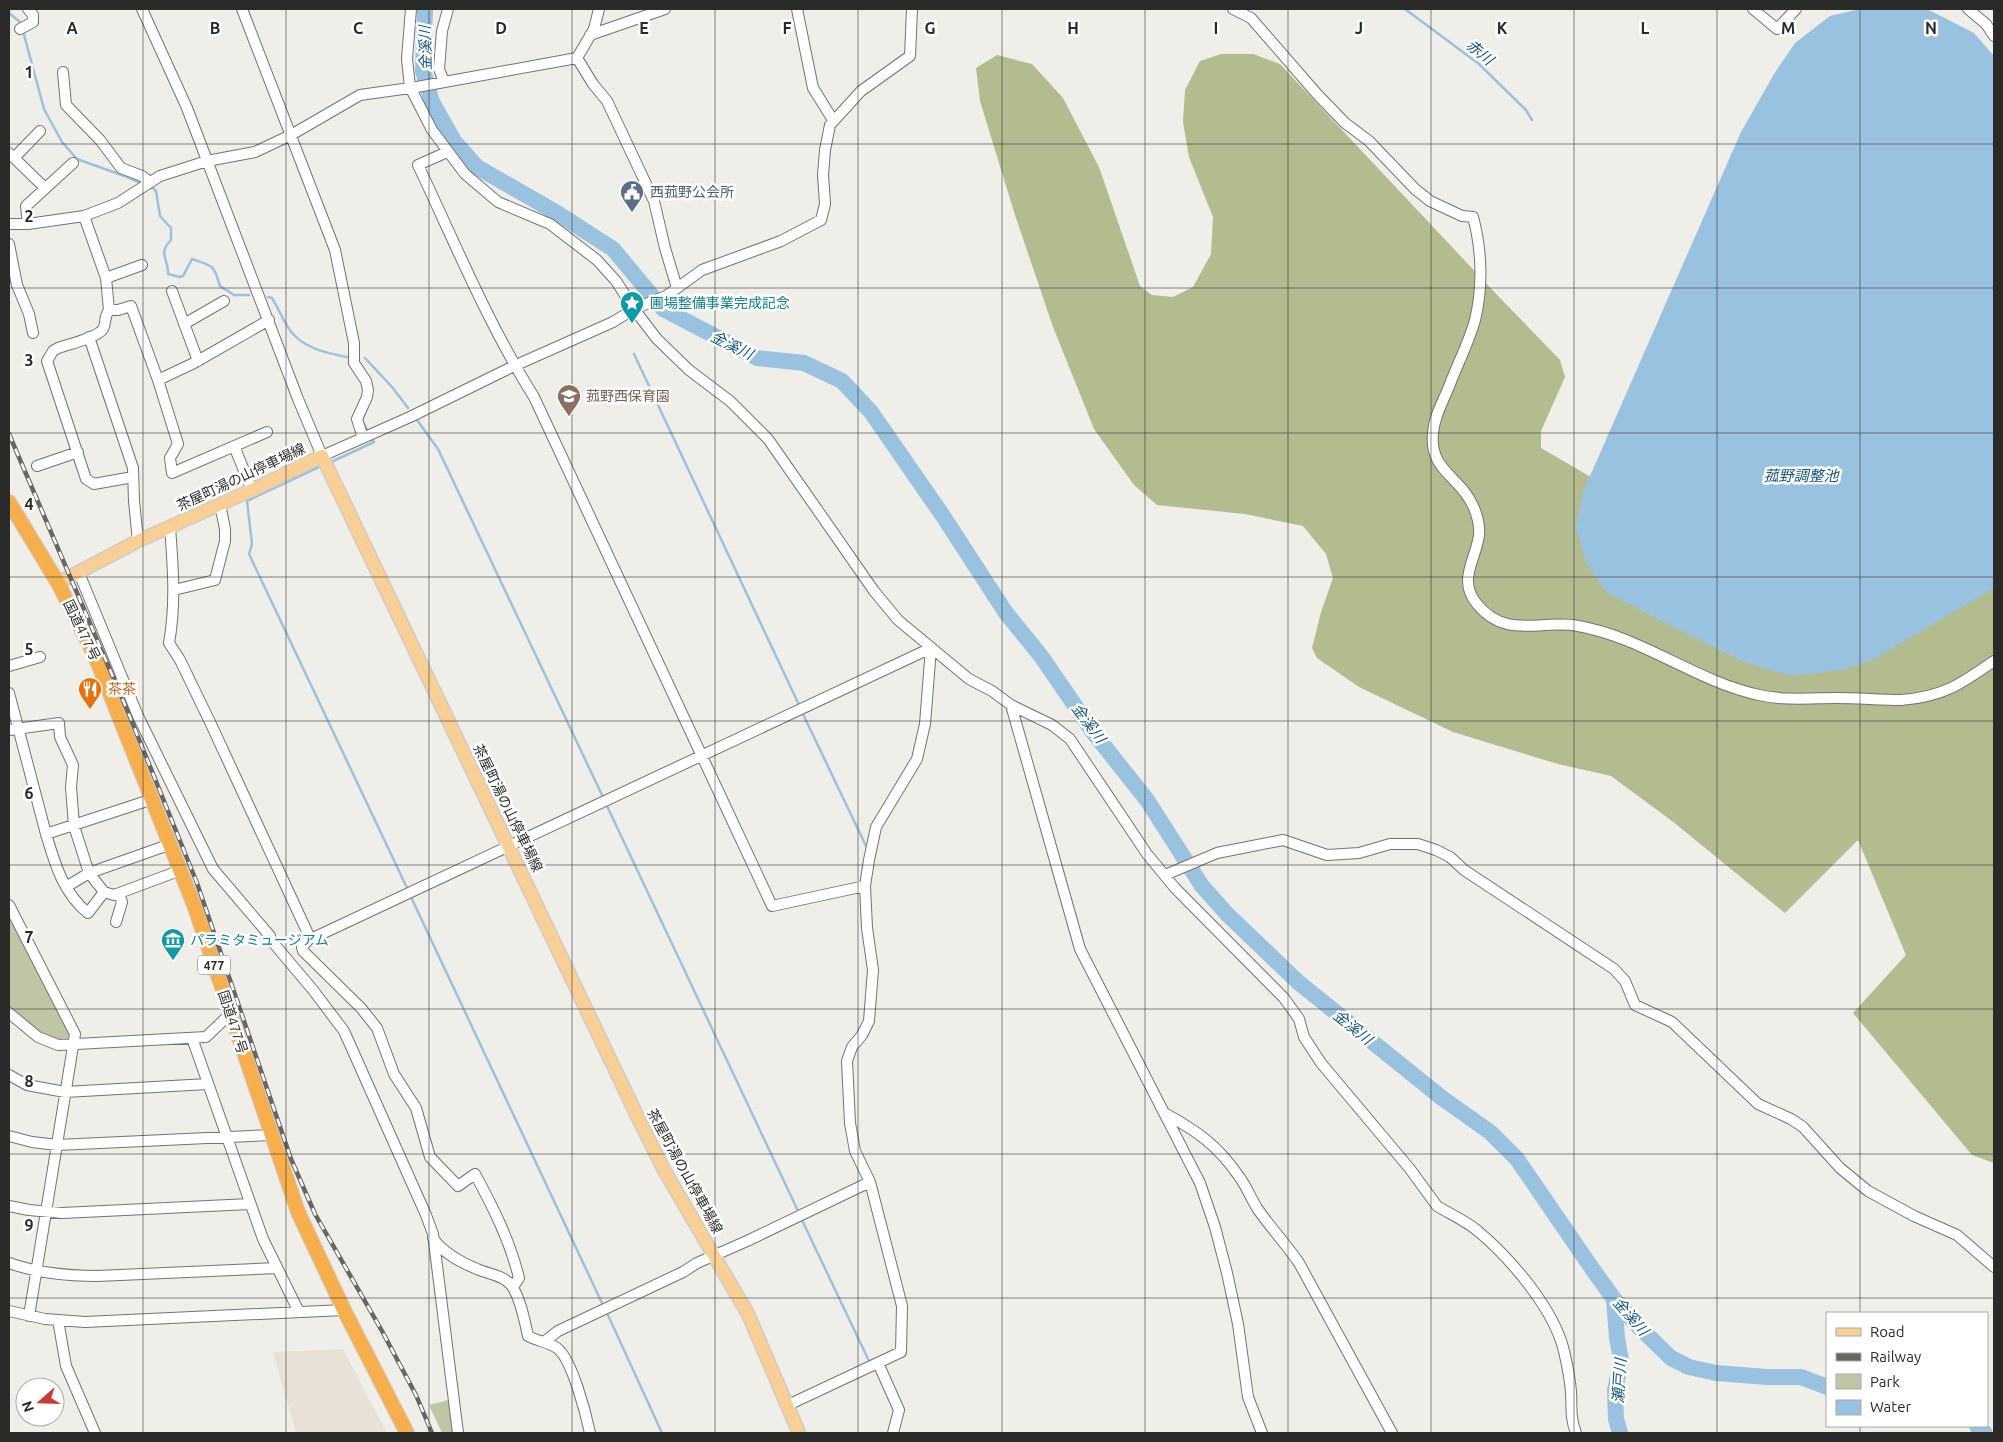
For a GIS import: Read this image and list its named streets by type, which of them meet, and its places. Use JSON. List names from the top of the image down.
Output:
{
  "streets": {
    "highway": ["国道477号", "477"],
    "main road": ["茶屋町湯の山停車場線"]
  },
  "crossings": [
    ["茶屋町湯の山停車場線", "国道477号"]
  ],
  "water": [
    "金溪川",
    "赤川",
    "菰野調整池",
    "瀬戸川"
  ],
  "places": {
    "public building": ["西菰野公会所"],
    "place": ["圃場整備事業完成記念"],
    "school or university": ["菰野西保育園"],
    "restaurant": ["茶茶"],
    "museum": ["パラミタミュージアム"]
  },
  "legend": [
    "Road",
    "Railway",
    "Park",
    "Water"
  ],
  "north": "left",
  "grid": {
    "columns": [
      "A",
      "B",
      "C",
      "D",
      "E",
      "F",
      "G",
      "H",
      "I",
      "J",
      "K",
      "L",
      "M",
      "N"
    ],
    "rows": [
      "1",
      "2",
      "3",
      "4",
      "5",
      "6",
      "7",
      "8",
      "9"
    ]
  }
}
